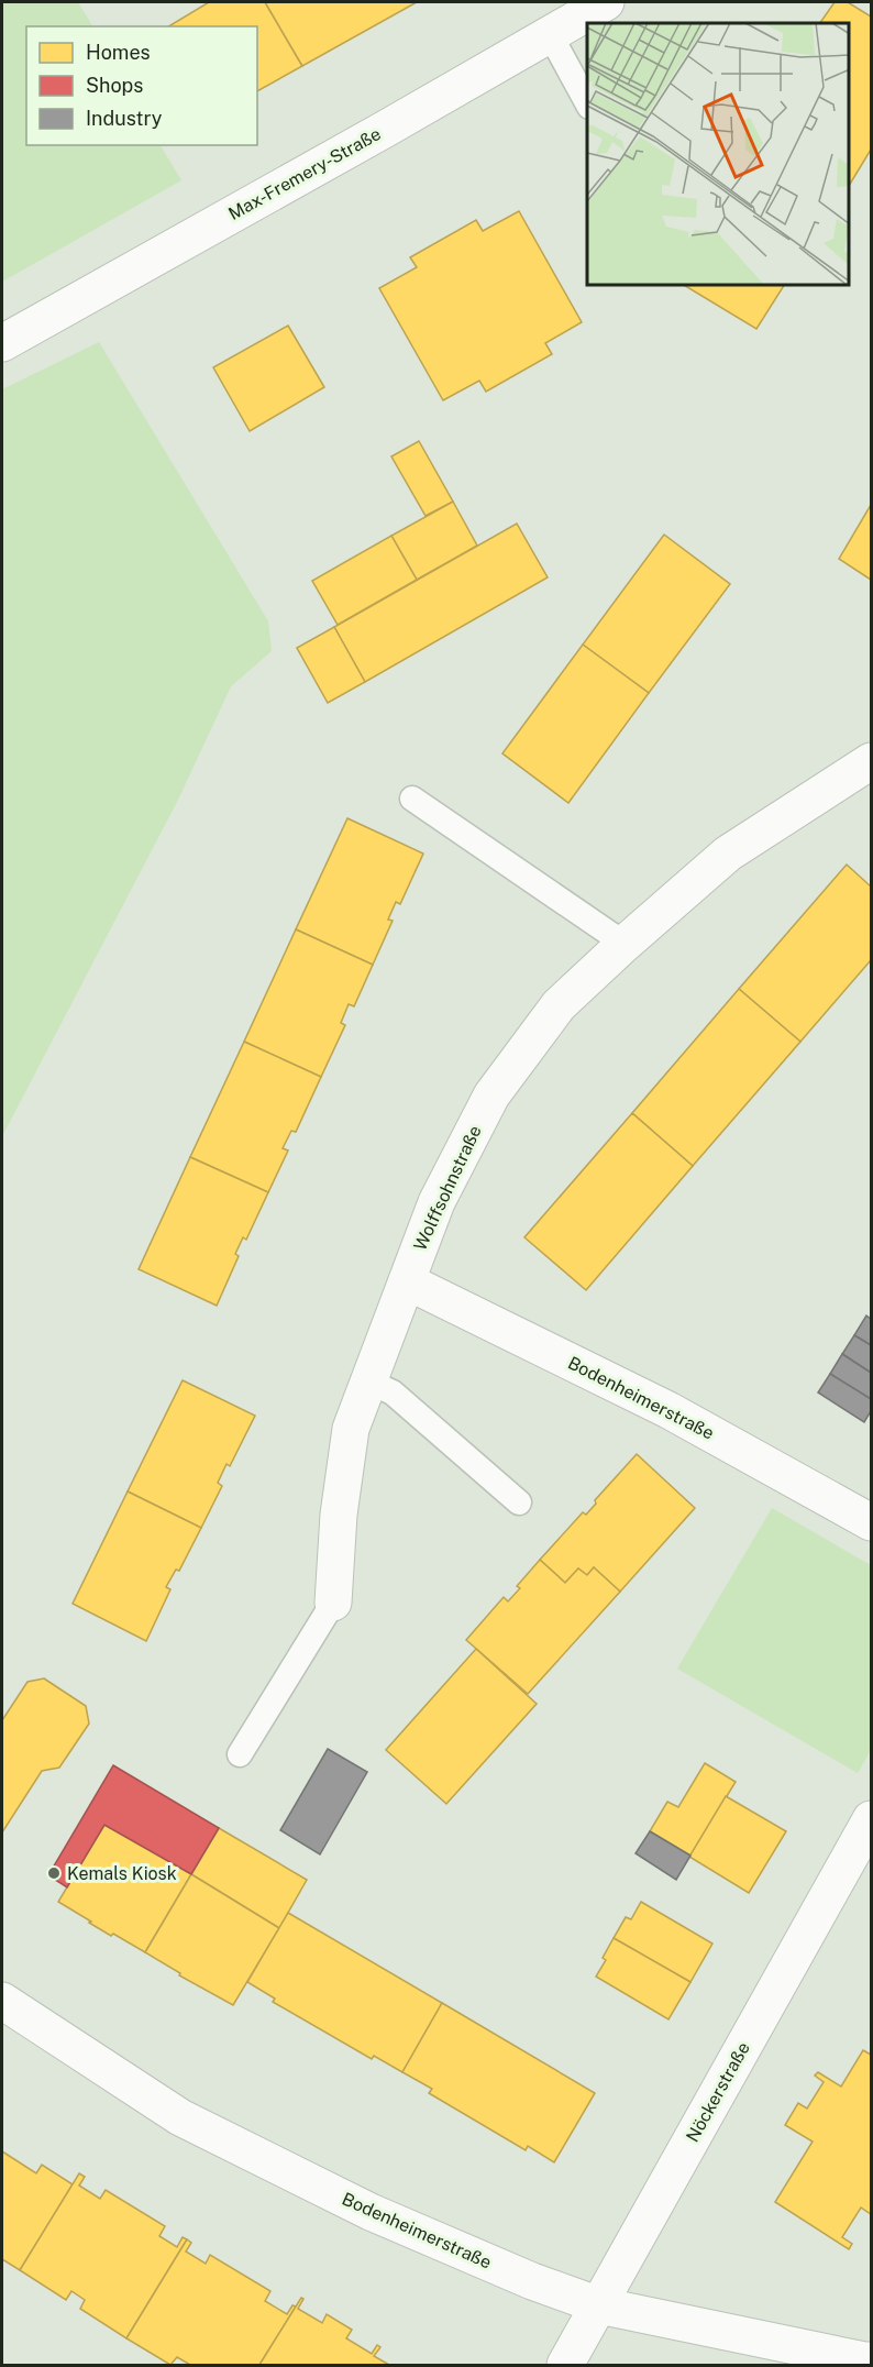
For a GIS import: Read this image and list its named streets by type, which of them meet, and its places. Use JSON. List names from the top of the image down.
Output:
{
  "streets": {
    "street": [
      "Max-Fremery-Straße",
      "Wolffsohnstraße",
      "Bodenheimerstraße",
      "Nöckerstraße"
    ]
  },
  "crossings": [
    ["Wolffsohnstraße", "Bodenheimerstraße"],
    ["Bodenheimerstraße", "Nöckerstraße"]
  ],
  "places": ["Kemals Kiosk"],
  "legend": ["Homes", "Shops", "Industry"]
}
